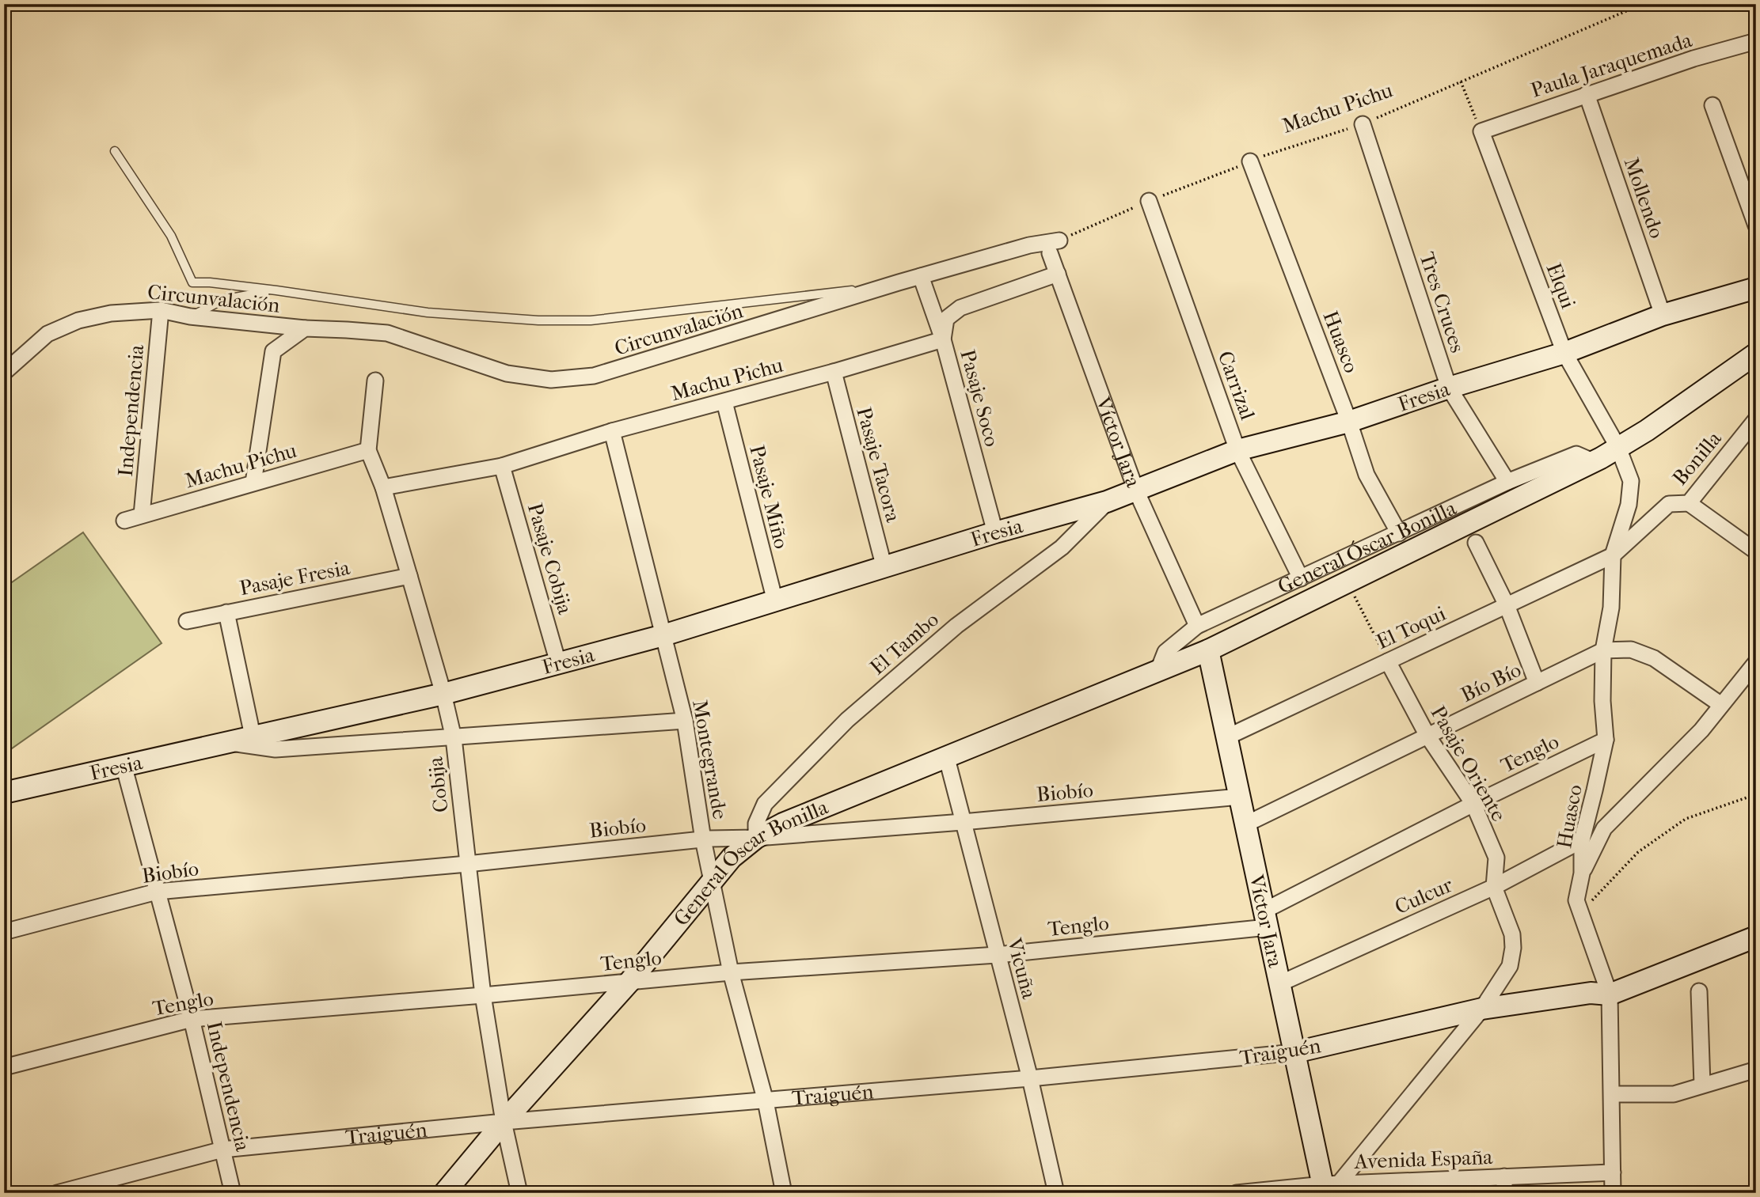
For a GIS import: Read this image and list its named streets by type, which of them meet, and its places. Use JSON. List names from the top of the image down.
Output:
{
  "streets": {
    "street": [
      "Paula Jaraquemada",
      "Machu Pichu",
      "Mollendo",
      "Elqui",
      "Circunvalación",
      "Tres Cruces",
      "Huasco",
      "Carrizal",
      "Fresia",
      "Pasaje Soco",
      "Independencia",
      "Víctor Jara",
      "Bonilla",
      "Pasaje Tacora",
      "Pasaje Miño",
      "General Óscar Bonilla",
      "Pasaje Cobija",
      "Pasaje Fresia",
      "El Toqui",
      "El Tambo",
      "Bío Bío",
      "Tenglo",
      "Montegrande",
      "Pasaje Oriente",
      "Cobija",
      "Biobío",
      "Culcur",
      "Vicuña",
      "Traiguén",
      "Avenida España"
    ]
  },
  "crossings": [
    ["Paula Jaraquemada", "Mollendo"],
    ["Paula Jaraquemada", "Elqui"],
    ["Machu Pichu", "Circunvalación"],
    ["Machu Pichu", "Tres Cruces"],
    ["Machu Pichu", "Huasco"],
    ["Machu Pichu", "Carrizal"],
    ["Machu Pichu", "Pasaje Soco"],
    ["Machu Pichu", "Independencia"],
    ["Machu Pichu", "Pasaje Tacora"],
    ["Machu Pichu", "Pasaje Miño"],
    ["Machu Pichu", "Pasaje Cobija"],
    ["Machu Pichu", "Montegrande"],
    ["Machu Pichu", "Cobija"],
    ["Mollendo", "Fresia"],
    ["Elqui", "Huasco"],
    ["Elqui", "Fresia"],
    ["Elqui", "General Óscar Bonilla"],
    ["Circunvalación", "Pasaje Soco"],
    ["Circunvalación", "Independencia"],
    ["Tres Cruces", "Fresia"],
    ["Tres Cruces", "General Óscar Bonilla"],
    ["Huasco", "Fresia"],
    ["Huasco", "Bonilla"],
    ["Huasco", "General Óscar Bonilla"],
    ["Huasco", "El Toqui"],
    ["Huasco", "Bío Bío"],
    ["Huasco", "Tenglo"],
    ["Huasco", "Culcur"],
    ["Huasco", "Traiguén"],
    ["Huasco", "Avenida España"],
    ["Carrizal", "Fresia"],
    ["Carrizal", "General Óscar Bonilla"],
    ["Fresia", "Pasaje Soco"],
    ["Fresia", "Independencia"],
    ["Fresia", "Víctor Jara"],
    ["Fresia", "Pasaje Tacora"],
    ["Fresia", "Pasaje Miño"],
    ["Fresia", "Pasaje Cobija"],
    ["Fresia", "El Tambo"],
    ["Fresia", "Montegrande"],
    ["Fresia", "Cobija"],
    ["Independencia", "Tenglo"],
    ["Independencia", "Biobío"],
    ["Independencia", "Traiguén"],
    ["Víctor Jara", "General Óscar Bonilla"],
    ["Víctor Jara", "El Toqui"],
    ["Víctor Jara", "Bío Bío"],
    ["Víctor Jara", "Tenglo"],
    ["Víctor Jara", "Pasaje Oriente"],
    ["Víctor Jara", "Biobío"],
    ["Víctor Jara", "Culcur"],
    ["Víctor Jara", "Traiguén"],
    ["Víctor Jara", "Avenida España"],
    ["Bonilla", "El Toqui"],
    ["General Óscar Bonilla", "El Tambo"],
    ["General Óscar Bonilla", "Tenglo"],
    ["General Óscar Bonilla", "Montegrande"],
    ["General Óscar Bonilla", "Cobija"],
    ["General Óscar Bonilla", "Biobío"],
    ["General Óscar Bonilla", "Vicuña"],
    ["General Óscar Bonilla", "Traiguén"],
    ["Pasaje Fresia", "Cobija"],
    ["El Toqui", "Pasaje Oriente"],
    ["El Tambo", "Biobío"],
    ["Bío Bío", "Pasaje Oriente"],
    ["Tenglo", "Montegrande"],
    ["Tenglo", "Pasaje Oriente"],
    ["Tenglo", "Cobija"],
    ["Tenglo", "Vicuña"],
    ["Montegrande", "Biobío"],
    ["Montegrande", "Traiguén"],
    ["Pasaje Oriente", "Culcur"],
    ["Pasaje Oriente", "Traiguén"],
    ["Pasaje Oriente", "Avenida España"],
    ["Cobija", "Biobío"],
    ["Cobija", "Traiguén"],
    ["Biobío", "Vicuña"],
    ["Vicuña", "Traiguén"]
  ]
}
